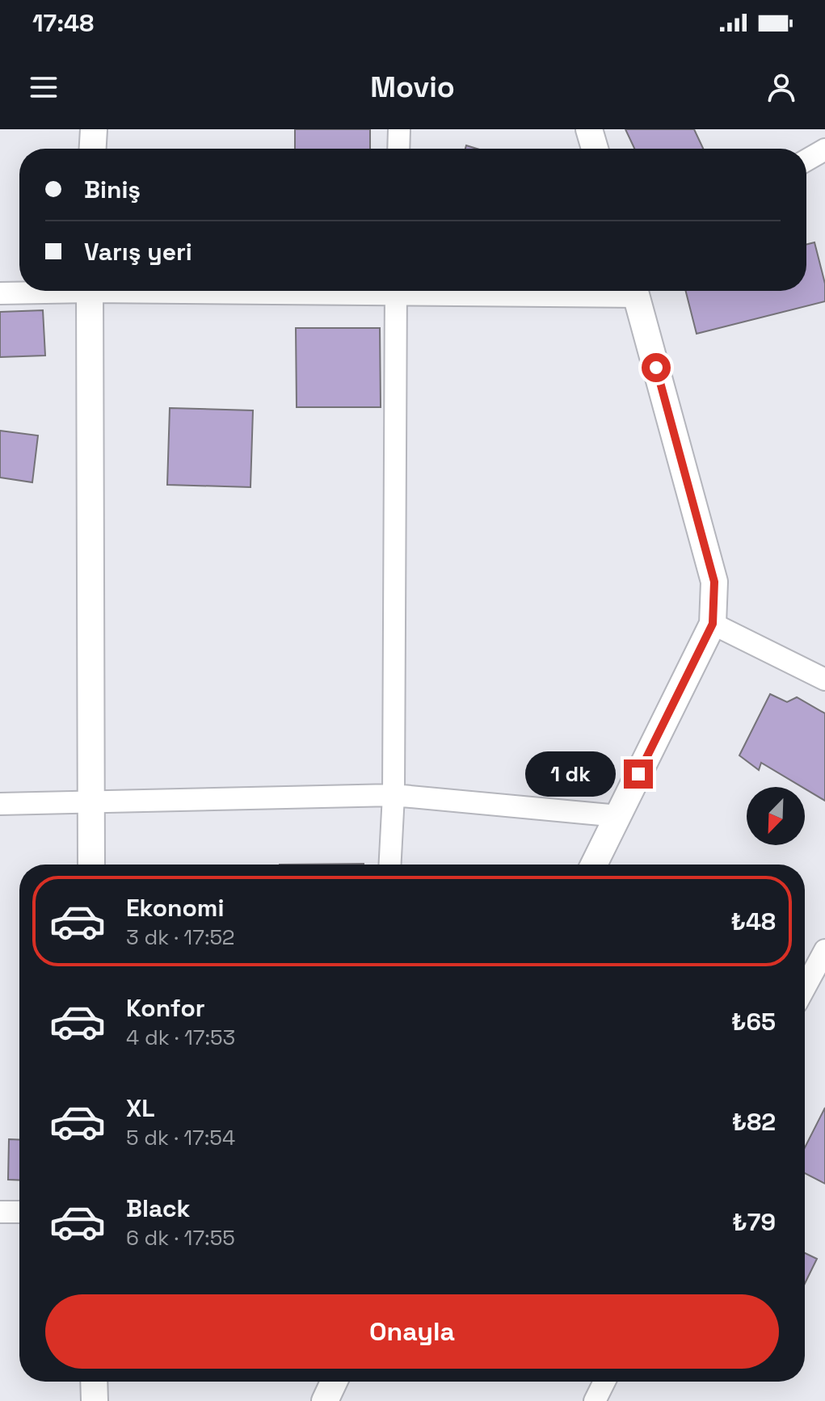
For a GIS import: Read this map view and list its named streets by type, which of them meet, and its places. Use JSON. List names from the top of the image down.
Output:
{
  "north": "bottom left",
  "page": {
    "status": "17:48",
    "header": "Movio",
    "banner": ["Biniş", "Varış yeri"],
    "bubble": "1 dk",
    "list": [
      {
        "name": "Ekonomi",
        "note": "3 dk · 17:52",
        "value": "₺48"
      },
      {
        "name": "Konfor",
        "note": "4 dk · 17:53",
        "value": "₺65"
      },
      {
        "name": "XL",
        "note": "5 dk · 17:54",
        "value": "₺82"
      },
      {
        "name": "Black",
        "note": "6 dk · 17:55",
        "value": "₺79"
      }
    ],
    "buttons": "Onayla"
  }
}
